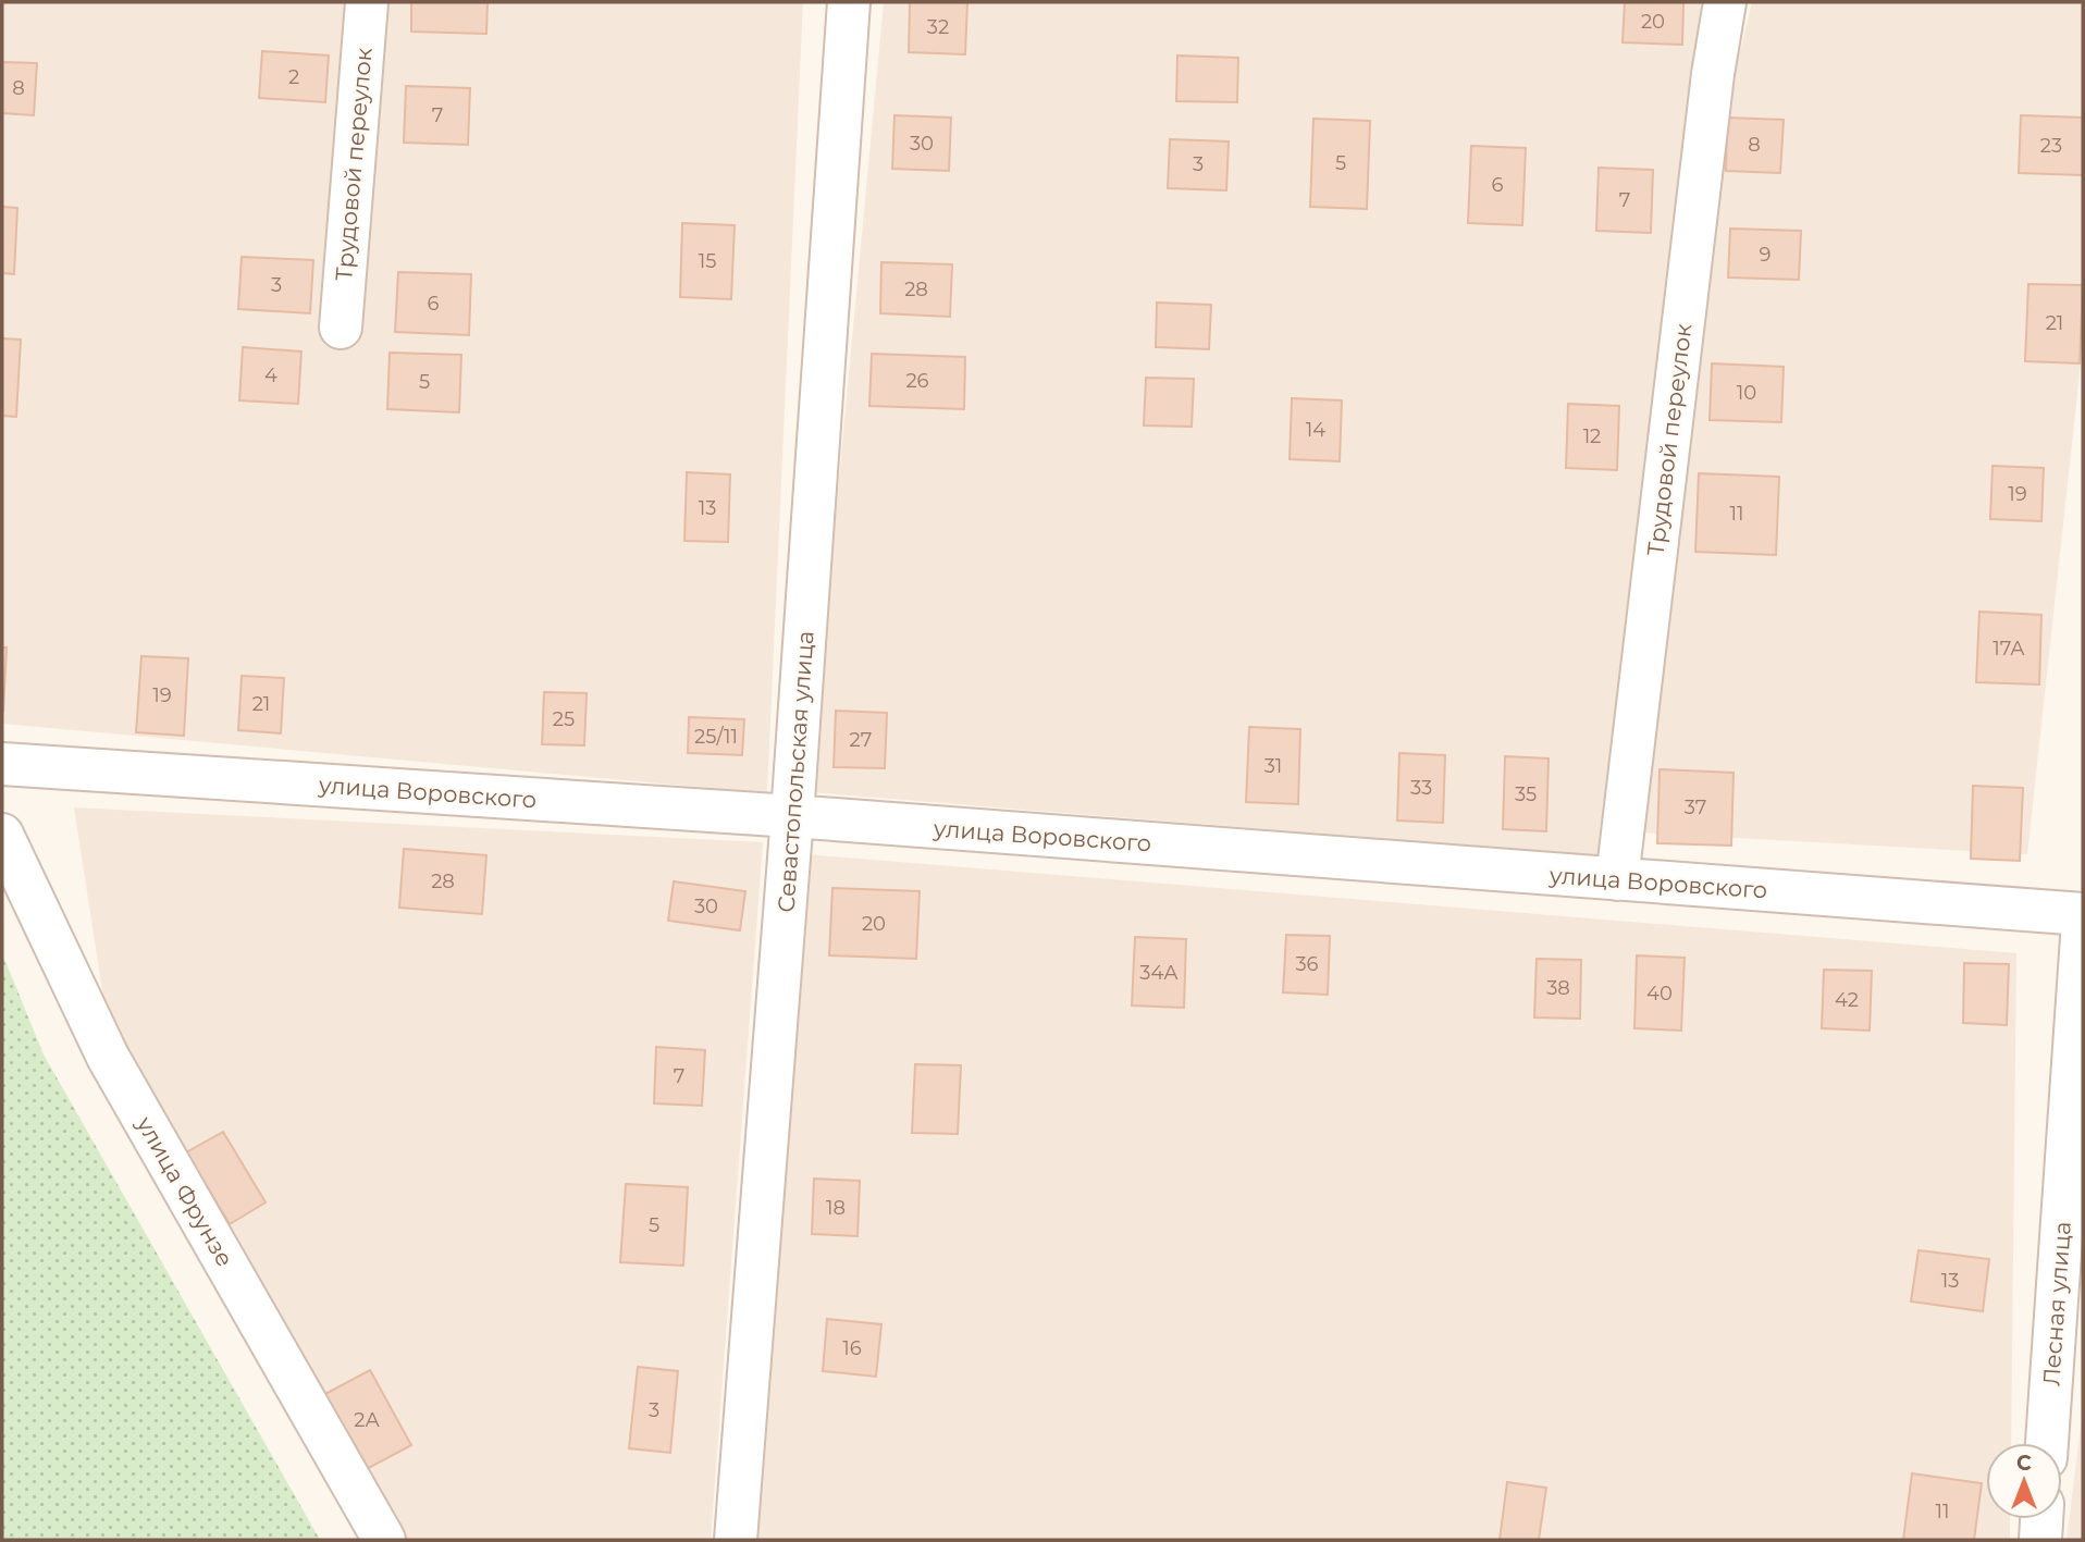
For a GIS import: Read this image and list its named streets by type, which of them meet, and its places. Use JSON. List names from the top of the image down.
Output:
{
  "streets": {
    "street": [
      "Трудовой переулок",
      "Севастопольская улица",
      "улица Воровского",
      "улица Фрунзе",
      "Лесная улица"
    ]
  },
  "crossings": [
    ["Трудовой переулок", "улица Воровского"],
    ["Севастопольская улица", "улица Воровского"]
  ],
  "house_numbers": [
    "20",
    "32",
    "2",
    "8",
    "7",
    "30",
    "8",
    "23",
    "5",
    "3",
    "6",
    "7",
    "9",
    "15",
    "3",
    "28",
    "6",
    "21",
    "4",
    "26",
    "5",
    "10",
    "14",
    "12",
    "19",
    "13",
    "11",
    "17А",
    "19",
    "21",
    "25",
    "25/11",
    "27",
    "31",
    "33",
    "35",
    "37",
    "28",
    "30",
    "20",
    "36",
    "34А",
    "38",
    "40",
    "42",
    "7",
    "18",
    "5",
    "13",
    "16",
    "3",
    "2А",
    "11"
  ],
  "north": "top"
}
